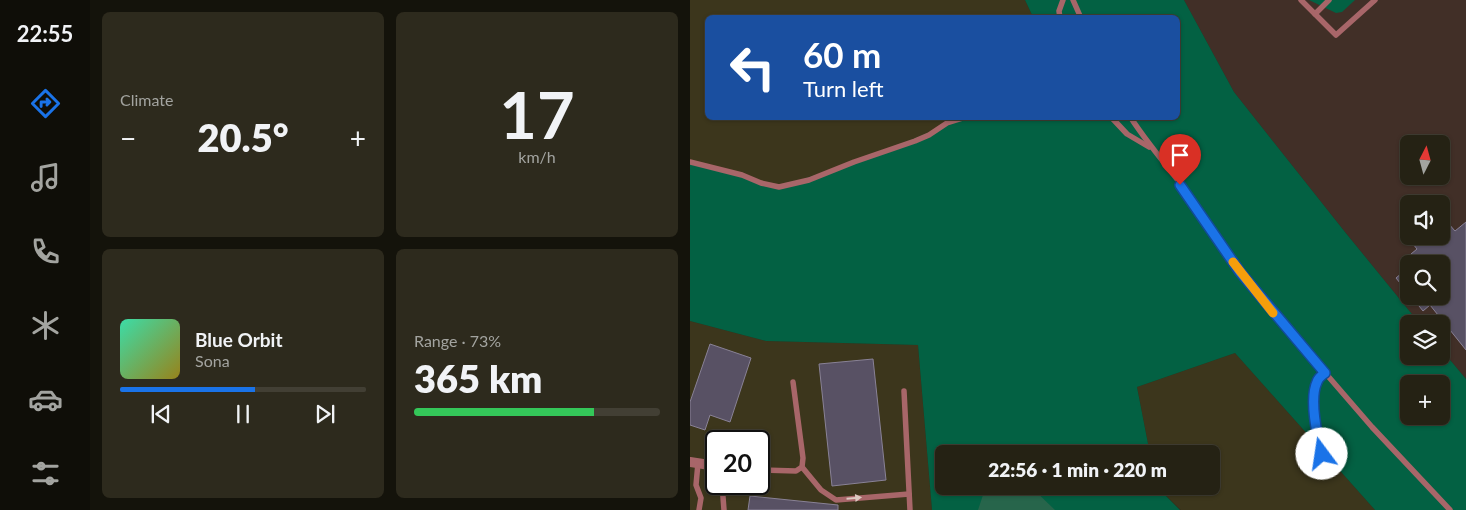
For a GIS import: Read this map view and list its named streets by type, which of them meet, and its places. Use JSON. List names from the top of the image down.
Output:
{
  "north": "top",
  "page": {
    "tabs": "22:55",
    "tile": [
      "Climate",
      ["17", "km/h"],
      ["Range · 73%", "365 km"]
    ],
    "turn": ["60 m", "Turn left"],
    "heat": ["−", "20.5°", "+"],
    "map_buttons": "+",
    "song": ["Blue Orbit", "Sona"],
    "limit": "20",
    "trip": "22:56 · 1 min · 220 m"
  }
}
